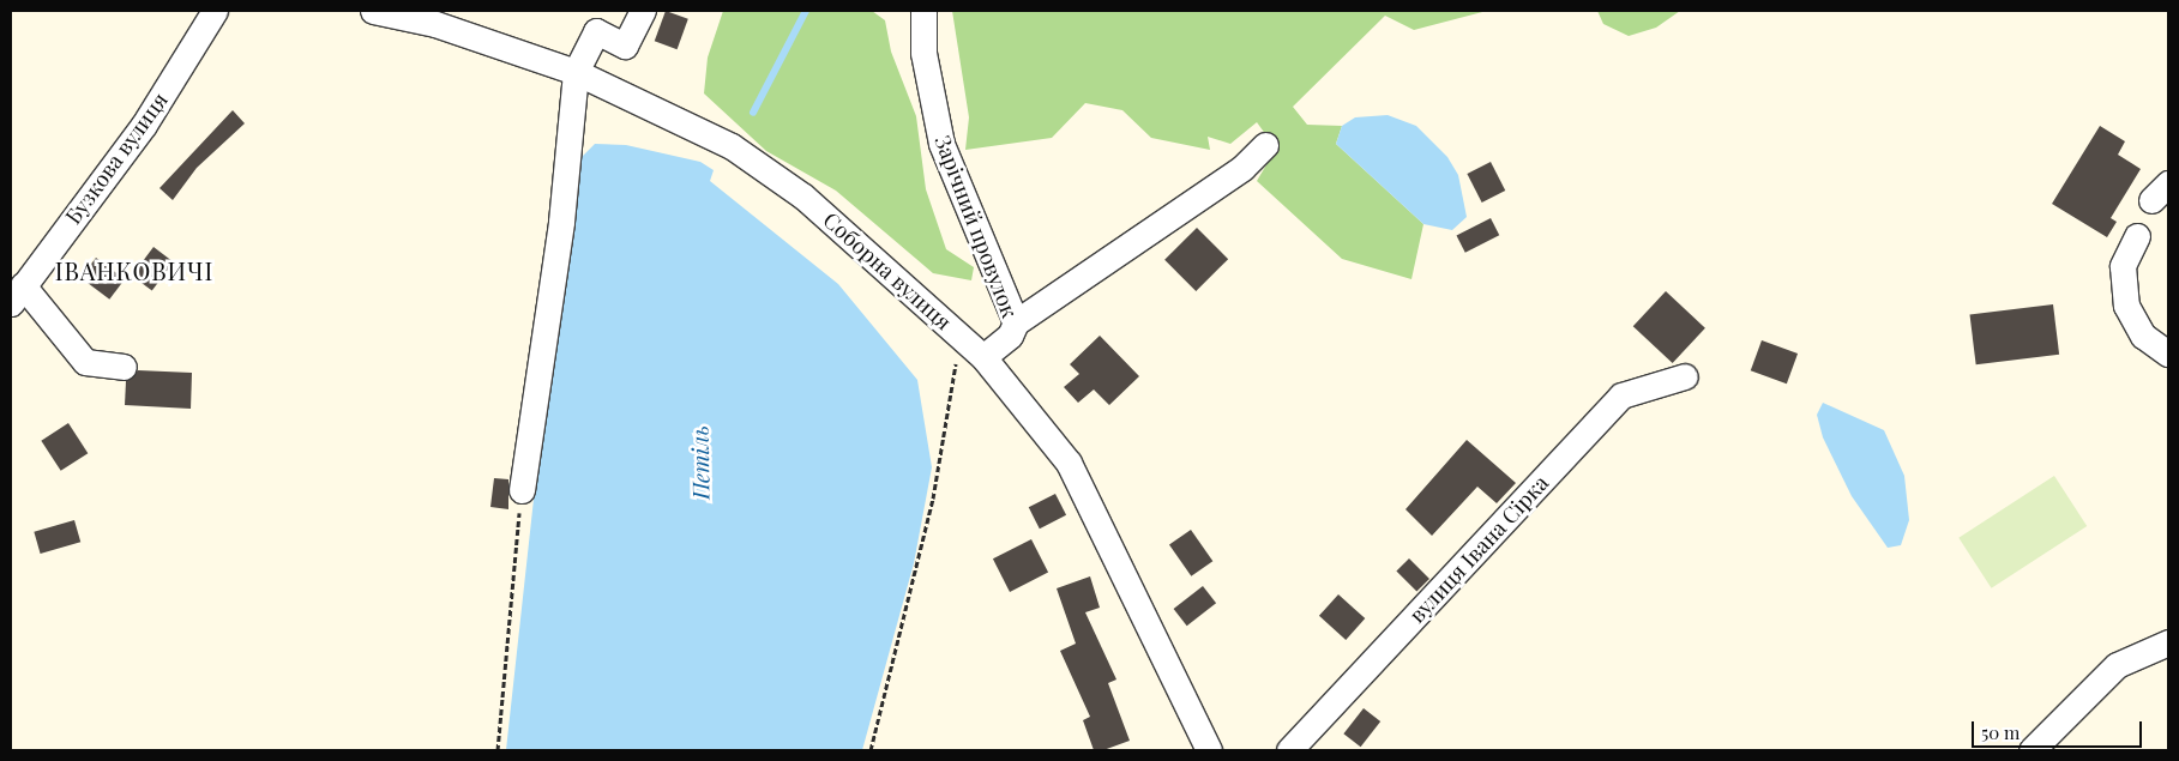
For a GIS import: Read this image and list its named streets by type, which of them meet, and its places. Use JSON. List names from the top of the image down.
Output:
{
  "streets": {
    "street": [
      "Бузкова вулиця",
      "Зарічний провулок",
      "Соборна вулиця",
      "вулиця Івана Сірка"
    ]
  },
  "crossings": [
    ["Зарічний провулок", "Соборна вулиця"]
  ],
  "districts": ["ІВАНКОВИЧІ"],
  "water": ["Петіль"],
  "scale_bar": "50 m"
}
